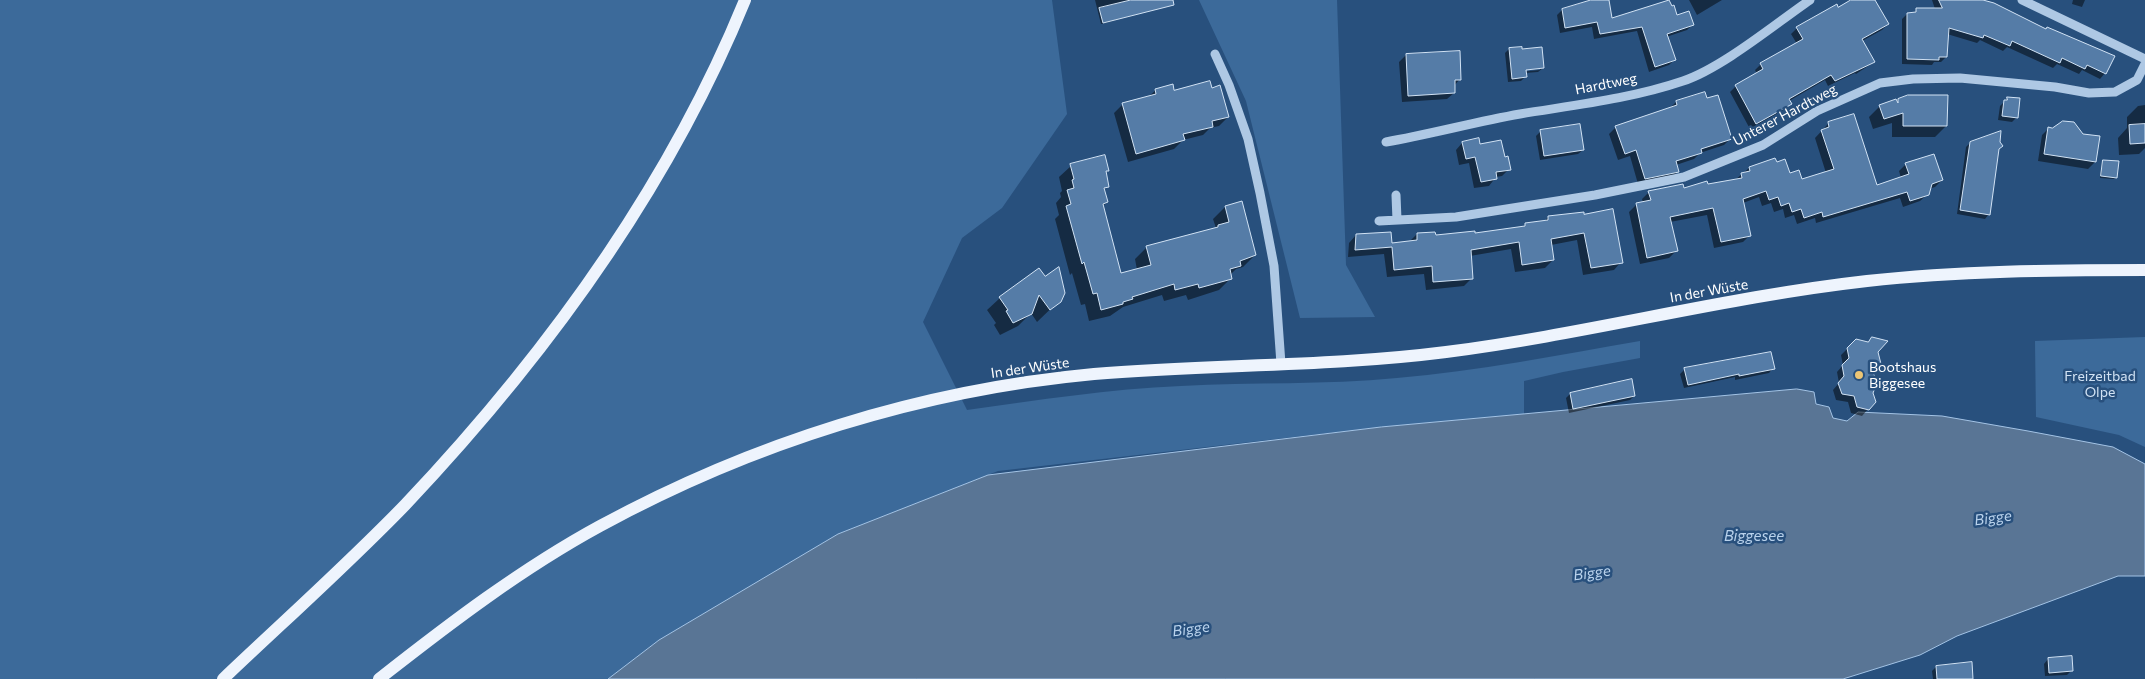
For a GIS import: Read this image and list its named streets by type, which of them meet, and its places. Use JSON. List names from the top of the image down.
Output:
{
  "streets": {
    "main road": ["In der Wüste"],
    "street": ["Hardtweg", "Unterer Hardtweg"]
  },
  "water": ["Bigge", "Biggesee"],
  "parks": ["Freizeitbad Olpe"],
  "places": ["Bootshaus Biggesee"]
}
